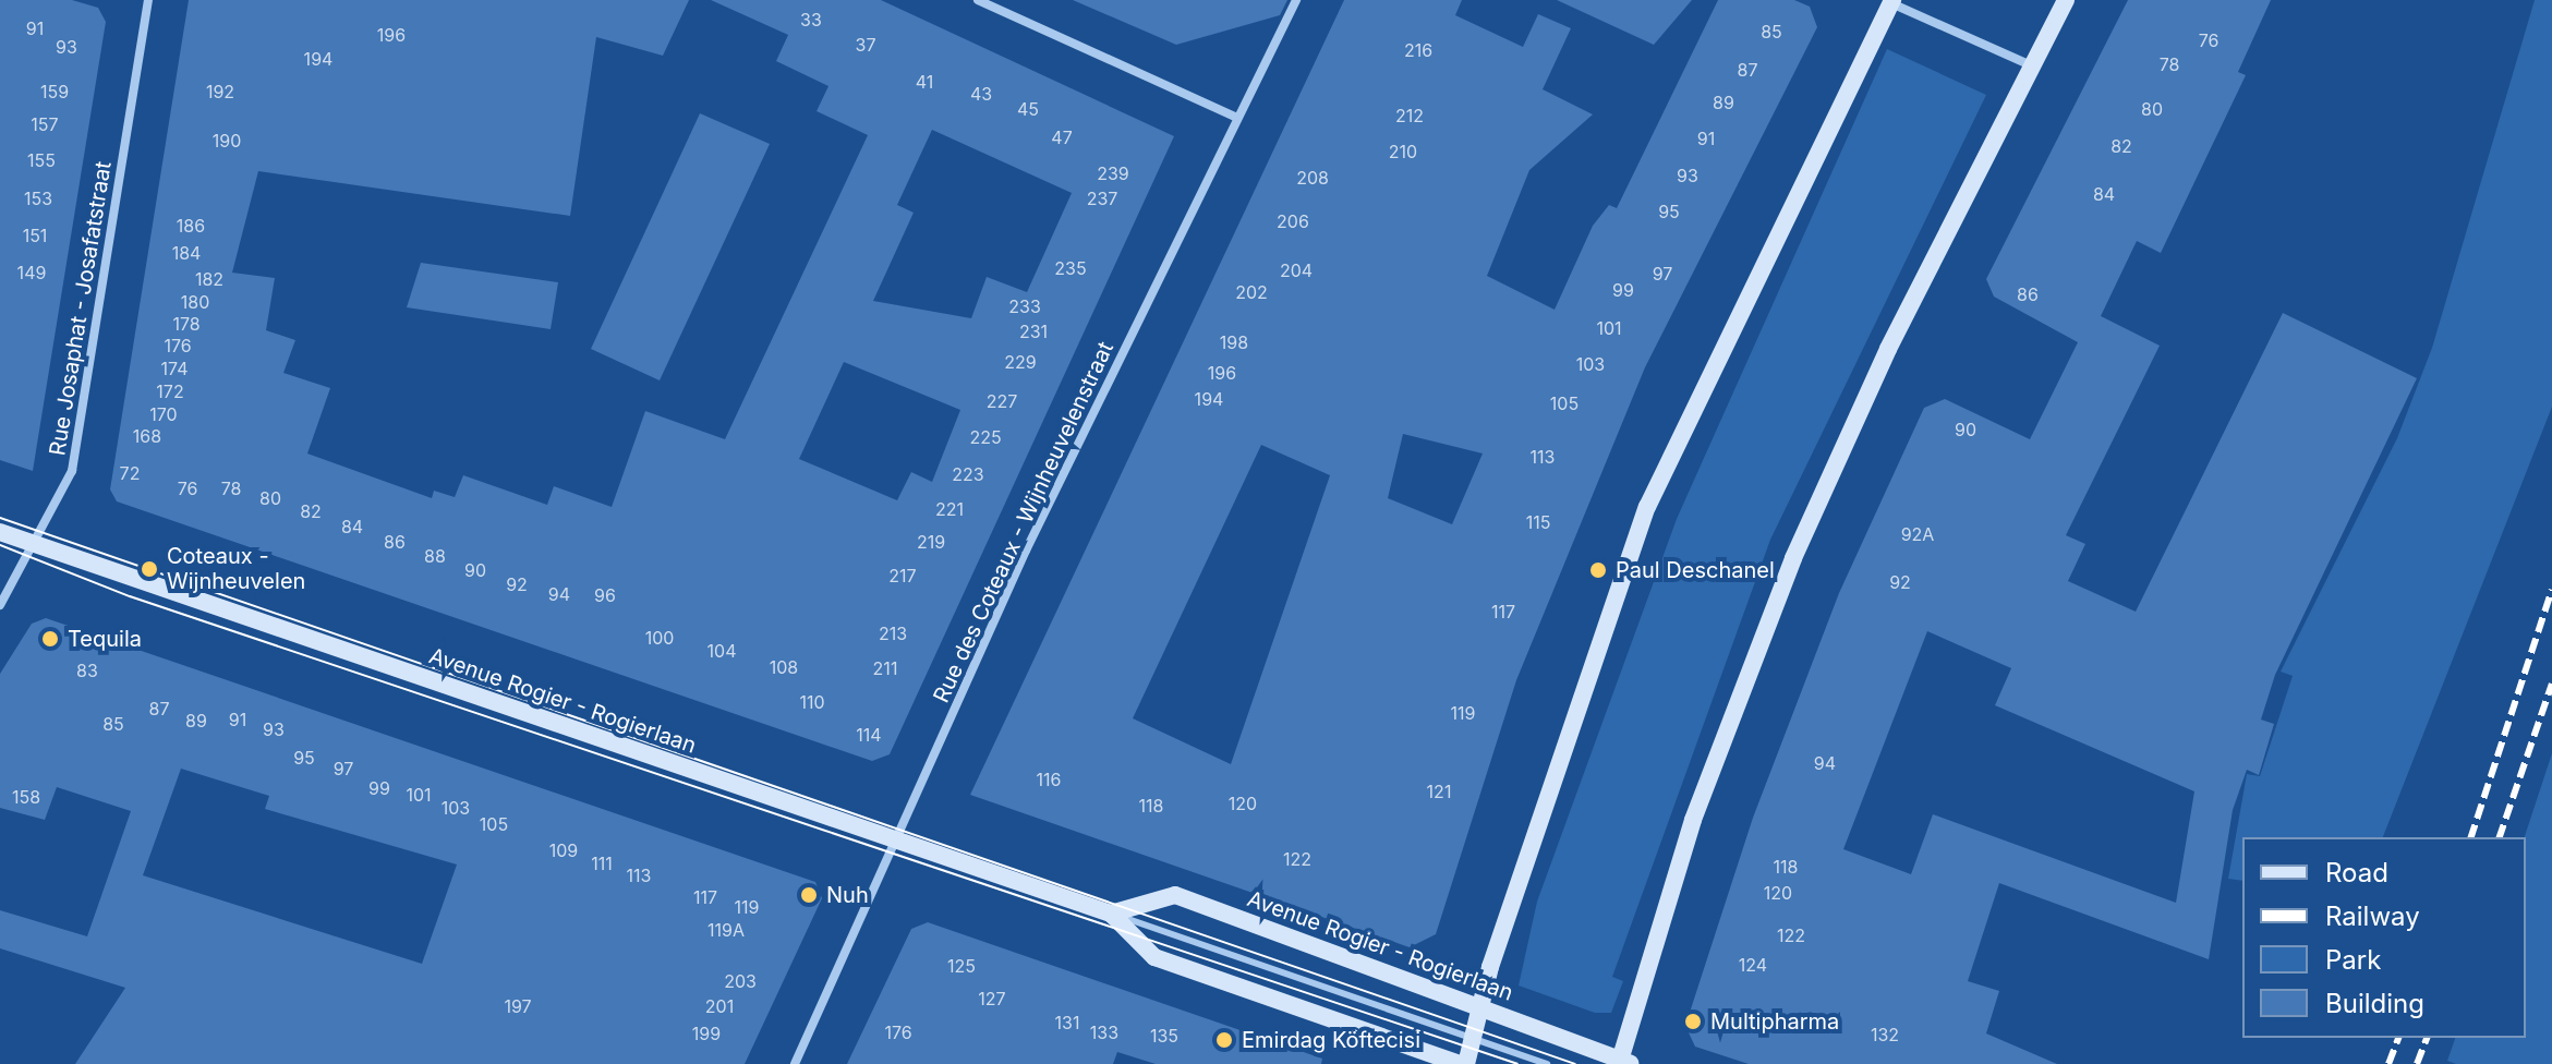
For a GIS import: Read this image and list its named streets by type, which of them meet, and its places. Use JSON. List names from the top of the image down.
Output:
{
  "streets": {
    "street": ["Rue Josaphat - Josafatstraat", "Rue des Coteaux - Wijnheuvelenstraat", "Avenue Rogier - Rogierlaan"]
  },
  "crossings": [
    ["Rue Josaphat - Josafatstraat", "Avenue Rogier - Rogierlaan"],
    ["Rue des Coteaux - Wijnheuvelenstraat", "Avenue Rogier - Rogierlaan"]
  ],
  "places": [
    "Coteaux - Wijnheuvelen",
    "Paul Deschanel",
    "Tequila",
    "Nuh",
    "Multipharma",
    "Emirdag Köftecisi"
  ],
  "house_numbers": [
    "33",
    "91",
    "85",
    "196",
    "76",
    "37",
    "93",
    "216",
    "194",
    "78",
    "87",
    "41",
    "159",
    "192",
    "43",
    "89",
    "45",
    "80",
    "212",
    "157",
    "47",
    "91",
    "190",
    "82",
    "210",
    "155",
    "239",
    "93",
    "208",
    "84",
    "153",
    "237",
    "95",
    "206",
    "186",
    "151",
    "184",
    "235",
    "204",
    "149",
    "97",
    "182",
    "99",
    "202",
    "86",
    "180",
    "233",
    "178",
    "101",
    "231",
    "198",
    "176",
    "229",
    "103",
    "174",
    "196",
    "172",
    "194",
    "227",
    "105",
    "170",
    "90",
    "168",
    "225",
    "113",
    "72",
    "223",
    "76",
    "78",
    "80",
    "221",
    "82",
    "115",
    "84",
    "92A",
    "86",
    "219",
    "88",
    "90",
    "217",
    "92",
    "92",
    "94",
    "96",
    "117",
    "213",
    "100",
    "104",
    "108",
    "211",
    "83",
    "110",
    "87",
    "119",
    "91",
    "89",
    "85",
    "93",
    "114",
    "95",
    "94",
    "97",
    "116",
    "99",
    "121",
    "101",
    "158",
    "120",
    "118",
    "103",
    "105",
    "109",
    "122",
    "111",
    "118",
    "113",
    "120",
    "117",
    "119",
    "119A",
    "122",
    "124",
    "125",
    "203",
    "127",
    "197",
    "201",
    "131",
    "176",
    "133",
    "199",
    "132",
    "135"
  ],
  "legend": [
    "Road",
    "Railway",
    "Park",
    "Building"
  ]
}
